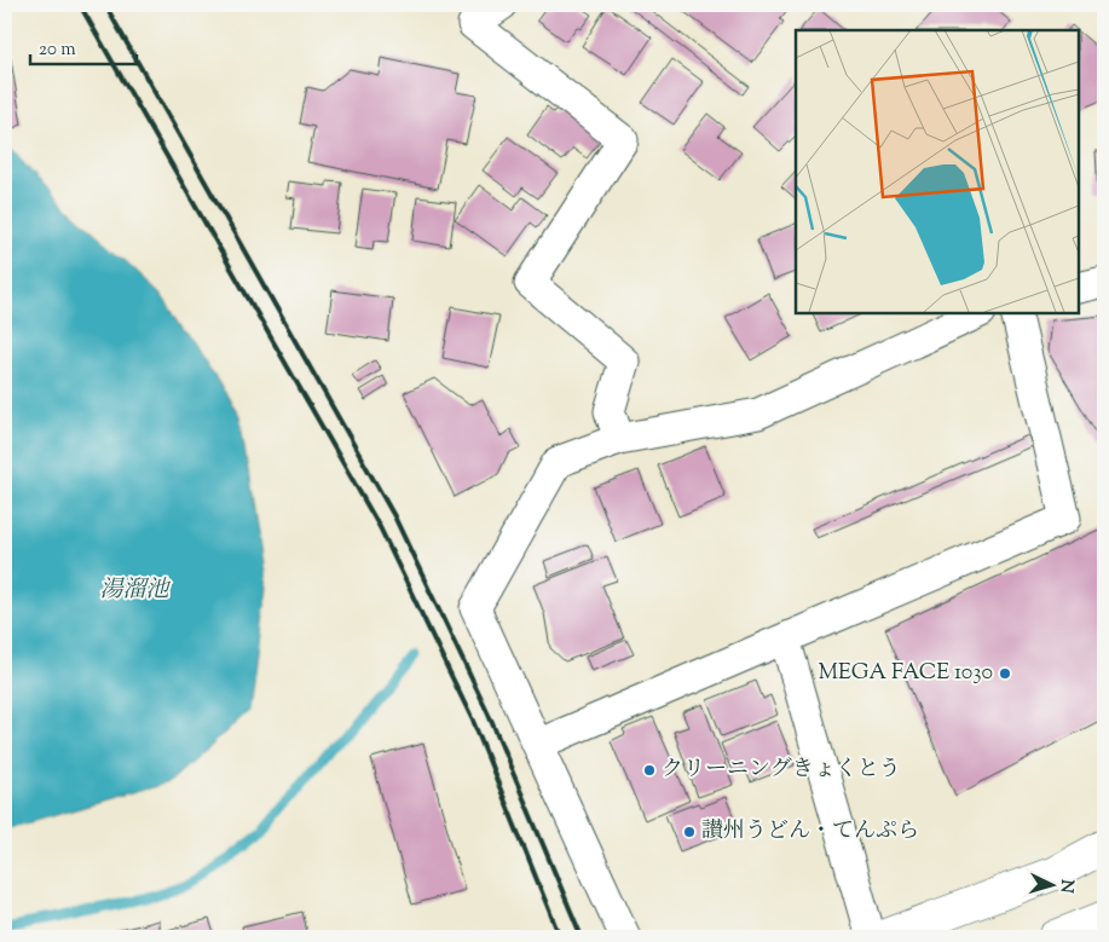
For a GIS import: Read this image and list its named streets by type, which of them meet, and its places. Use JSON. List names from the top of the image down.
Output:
{
  "water": ["湯溜池"],
  "places": ["MEGA FACE 1030", "クリーニングきょくとう", "讃州うどん・てんぷら"],
  "scale_bar": "20 m",
  "north": "right"
}
